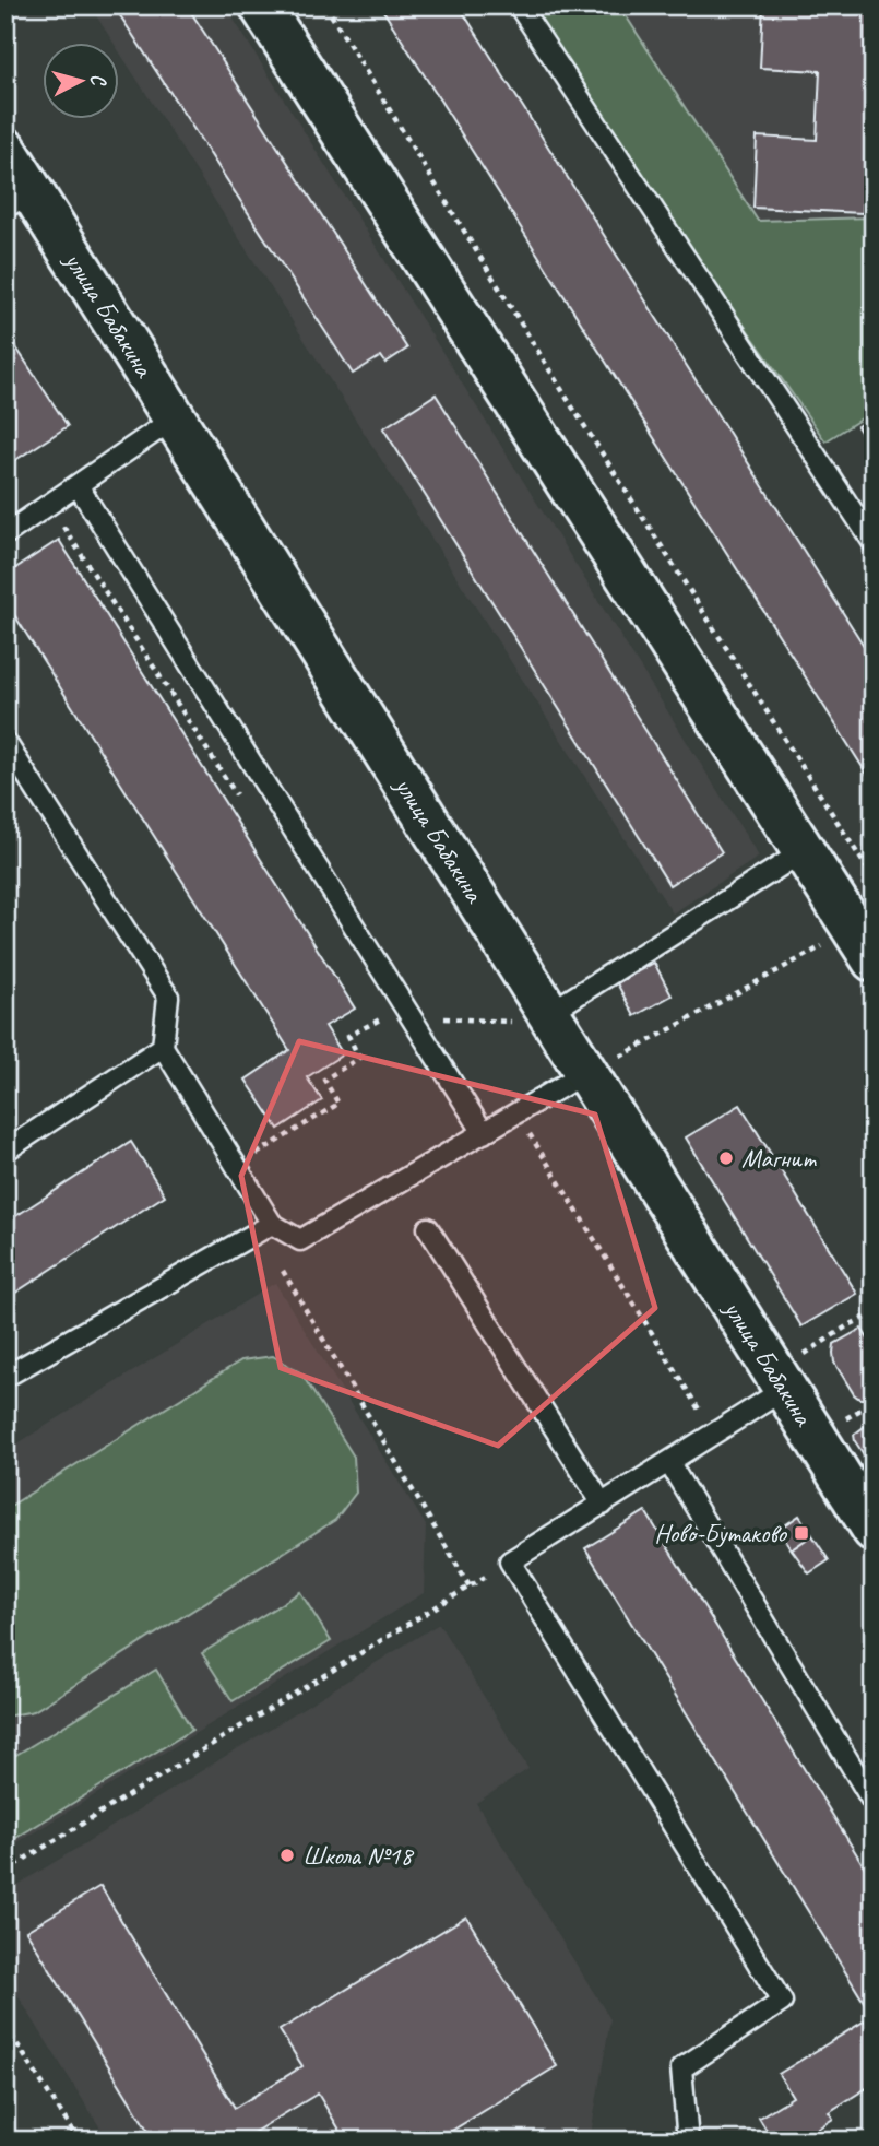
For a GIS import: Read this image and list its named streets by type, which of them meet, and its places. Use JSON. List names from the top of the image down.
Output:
{
  "streets": {
    "street": ["улица Бабакина"]
  },
  "places": {
    "other": ["Магнит", "Школа №18"],
    "transit": ["Ново-Бутаково"]
  },
  "north": "right"
}
